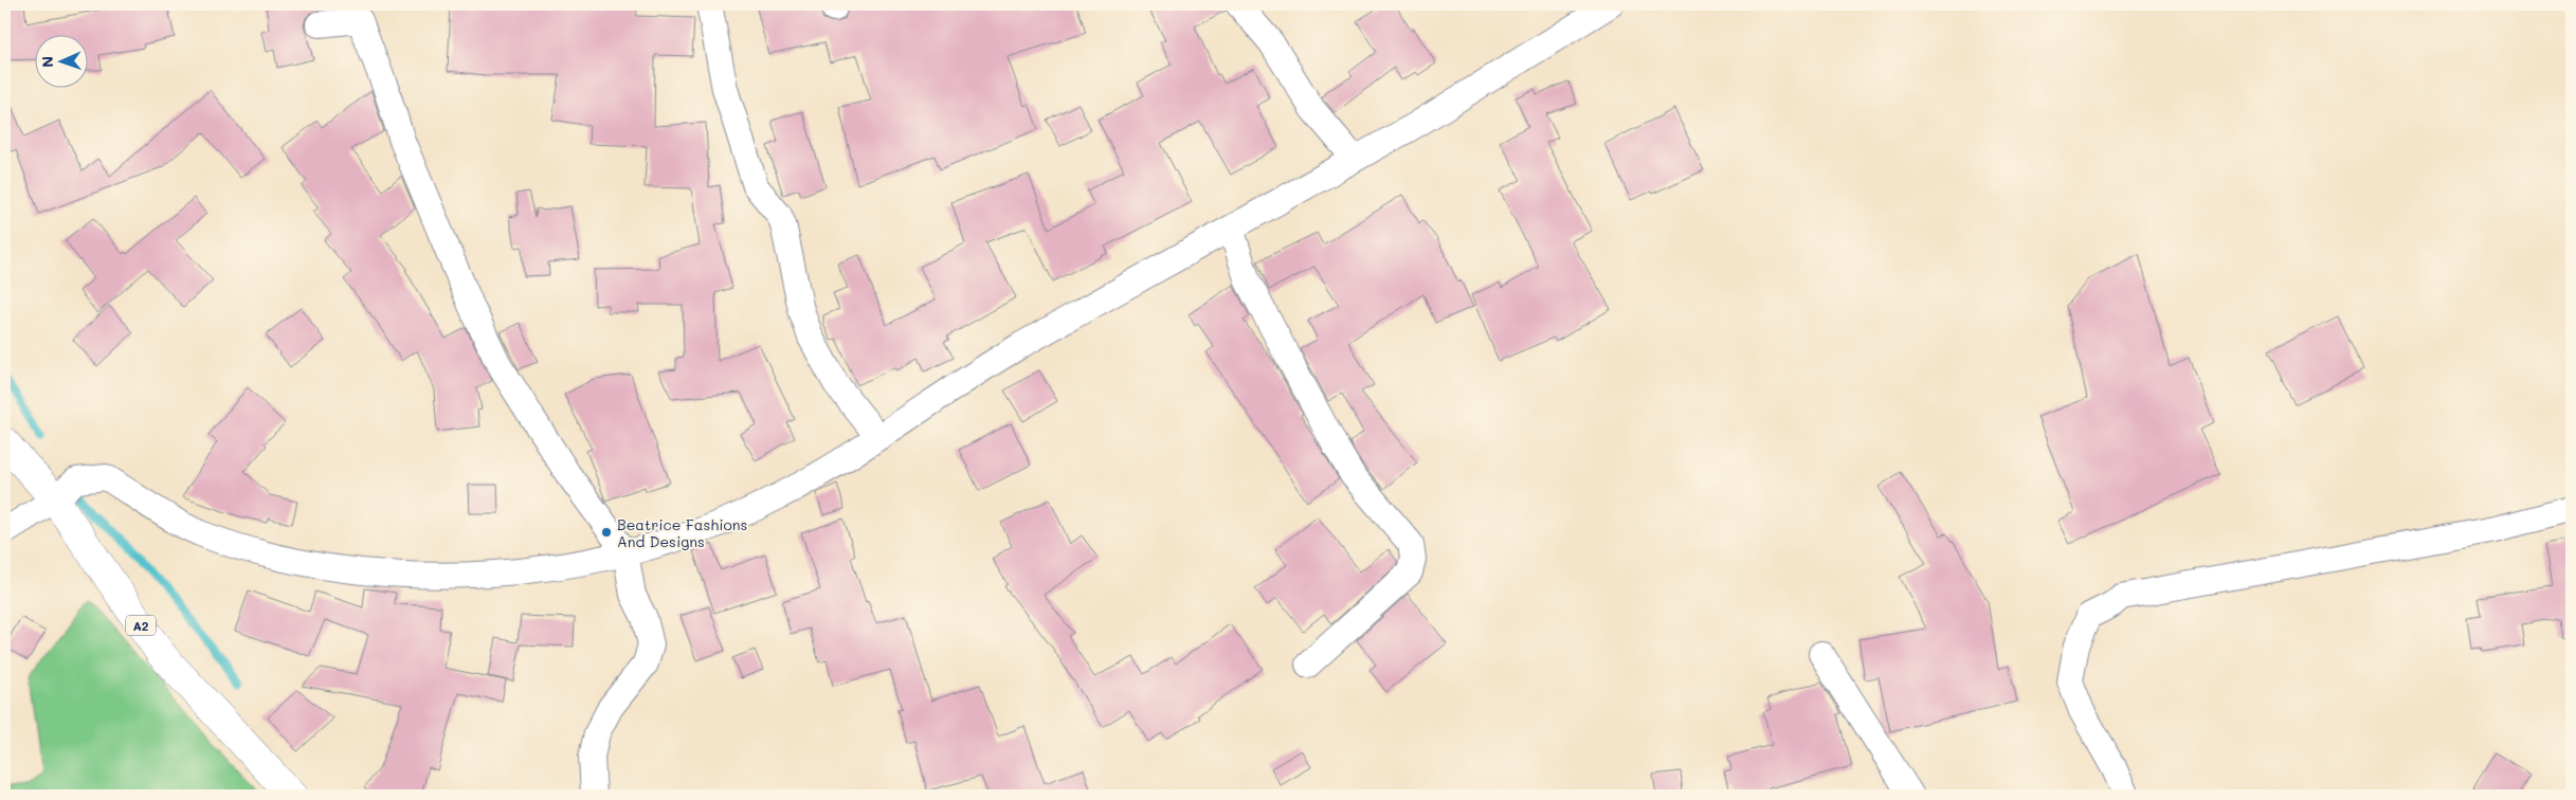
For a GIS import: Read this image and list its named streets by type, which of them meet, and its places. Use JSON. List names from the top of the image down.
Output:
{
  "streets": {
    "main road": ["A2"]
  },
  "places": ["Beatrice Fashions And Designs"],
  "north": "left"
}
